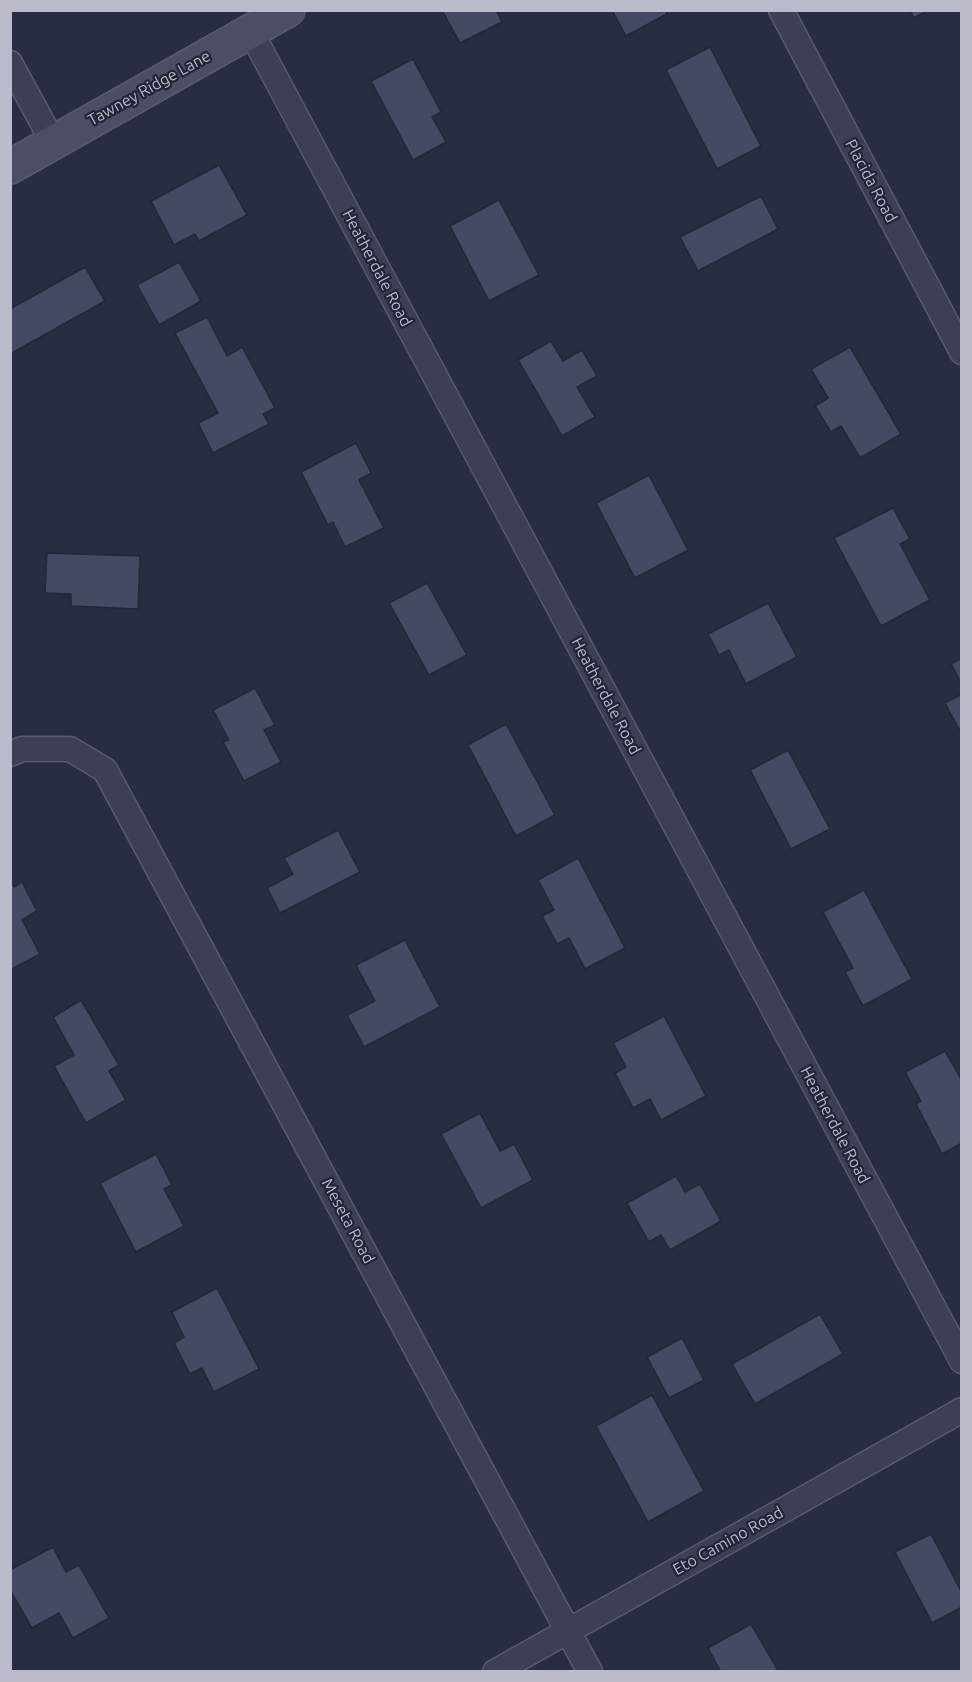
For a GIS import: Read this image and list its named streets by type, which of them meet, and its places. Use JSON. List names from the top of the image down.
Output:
{
  "streets": {
    "street": [
      "Tawney Ridge Lane",
      "Placida Road",
      "Heatherdale Road",
      "Meseta Road",
      "Eto Camino Road"
    ]
  },
  "crossings": [
    ["Tawney Ridge Lane", "Heatherdale Road"],
    ["Meseta Road", "Eto Camino Road"]
  ]
}
